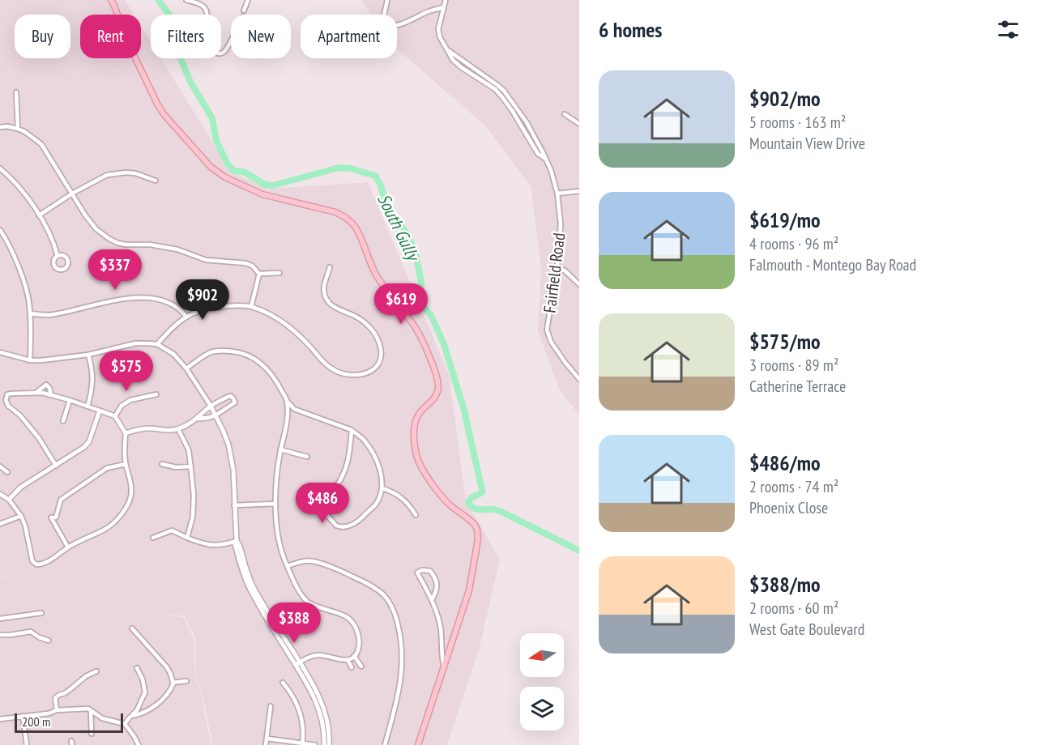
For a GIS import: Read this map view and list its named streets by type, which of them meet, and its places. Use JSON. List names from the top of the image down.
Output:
{
  "streets": {
    "street": ["Fairfield Road"]
  },
  "water": ["South Gully"],
  "scale_bar": "200 m",
  "north": "left",
  "page": {
    "heading": "6 homes",
    "chip": [
      "Buy",
      "Rent",
      "Filters",
      "New",
      "Apartment"
    ],
    "list": [
      {
        "name": "$902/mo",
        "note": "5 rooms · 163 m² · Mountain View Drive"
      },
      {
        "name": "$619/mo",
        "note": "4 rooms · 96 m² · Falmouth - Montego Bay Road"
      },
      {
        "name": "$575/mo",
        "note": "3 rooms · 89 m² · Catherine Terrace"
      },
      {
        "name": "$486/mo",
        "note": "2 rooms · 74 m² · Phoenix Close"
      },
      {
        "name": "$388/mo",
        "note": "2 rooms · 60 m² · West Gate Boulevard"
      }
    ],
    "price": [
      "$337",
      "$902",
      "$619",
      "$575",
      "$486",
      "$388"
    ],
    "scale": "200 m"
  }
}
